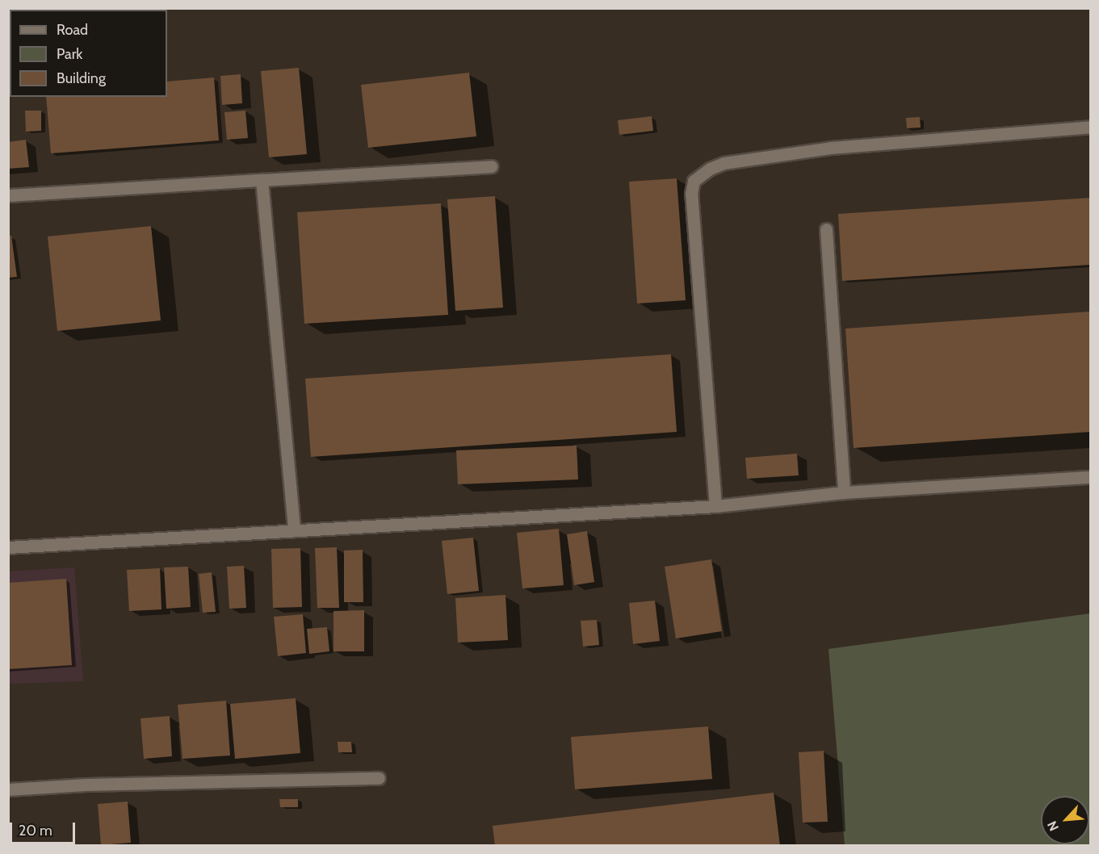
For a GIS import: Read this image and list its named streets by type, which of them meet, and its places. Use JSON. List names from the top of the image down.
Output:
{
  "legend": ["Road", "Park", "Building"],
  "scale_bar": "20 m",
  "north": "bottom left"
}
